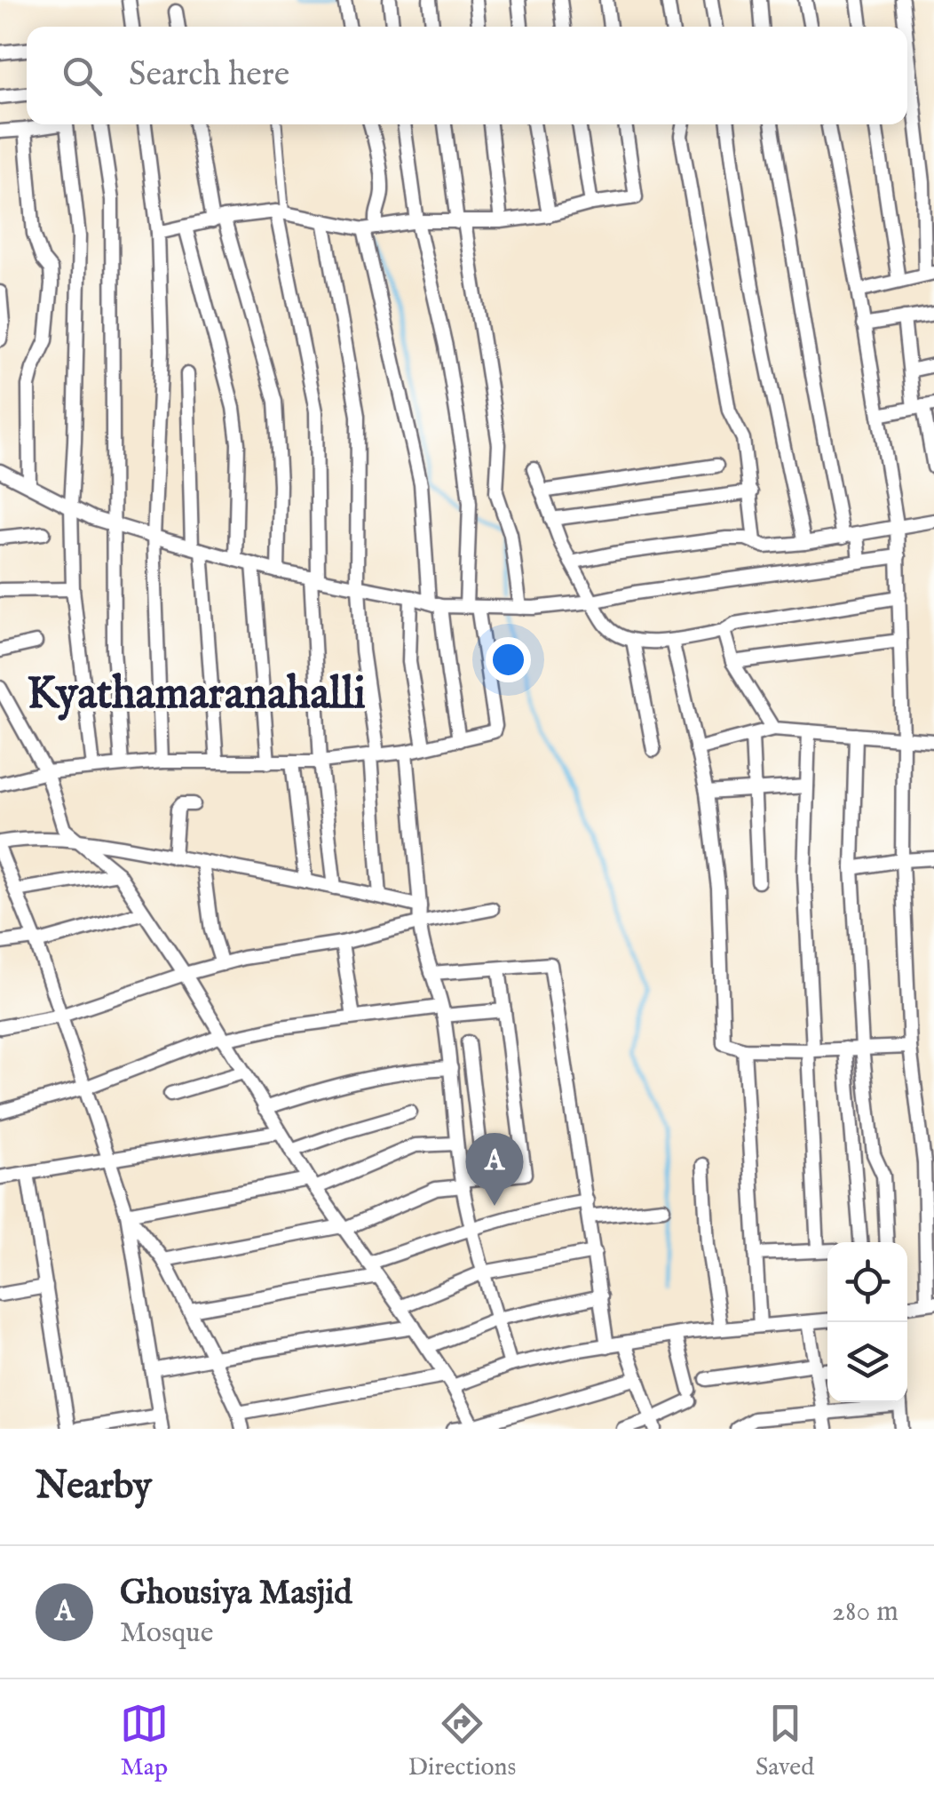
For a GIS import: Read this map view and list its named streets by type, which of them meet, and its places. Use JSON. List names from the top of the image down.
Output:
{
  "districts": ["Kyathamaranahalli"],
  "page": {
    "search": "Search here",
    "pins": "A",
    "heading": "Nearby",
    "list": [
      {
        "mark": "A",
        "name": "Ghousiya Masjid",
        "note": "Mosque",
        "value": "280 m"
      }
    ],
    "nav": ["Map", "Directions", "Saved"]
  }
}
